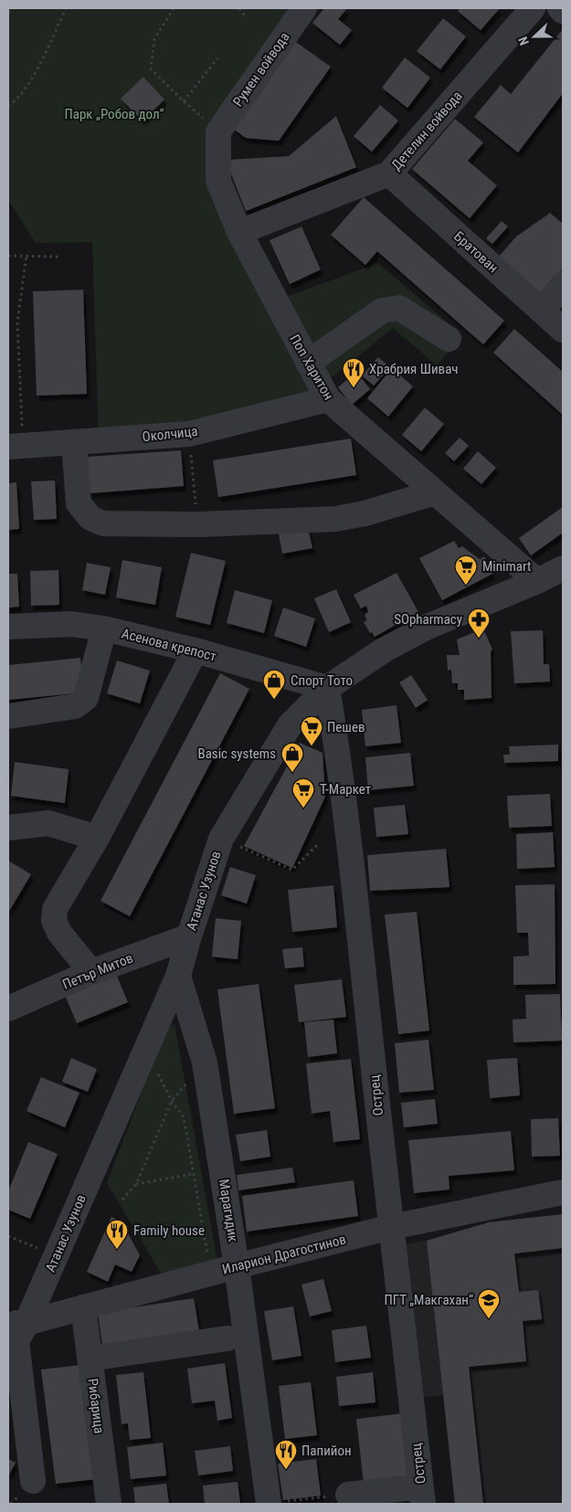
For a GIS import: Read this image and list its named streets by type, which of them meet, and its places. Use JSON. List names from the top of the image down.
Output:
{
  "streets": {
    "street": [
      "Румен войвода",
      "Детелин войвода",
      "Братован",
      "Поп Харитон",
      "Околчица",
      "Асенова крепост",
      "Атанас Узунов",
      "Петър Митов",
      "Острец",
      "Марагидик",
      "Иларион Драгостинов",
      "Рибарица"
    ]
  },
  "crossings": [
    ["Румен войвода", "Поп Харитон"],
    ["Детелин войвода", "Братован"],
    ["Детелин войвода", "Поп Харитон"],
    ["Поп Харитон", "Околчица"],
    ["Поп Харитон", "Атанас Узунов"],
    ["Асенова крепост", "Атанас Узунов"],
    ["Асенова крепост", "Острец"],
    ["Атанас Узунов", "Петър Митов"],
    ["Атанас Узунов", "Острец"],
    ["Атанас Узунов", "Марагидик"],
    ["Атанас Узунов", "Иларион Драгостинов"],
    ["Острец", "Иларион Драгостинов"],
    ["Марагидик", "Иларион Драгостинов"],
    ["Иларион Драгостинов", "Рибарица"]
  ],
  "parks": ["Парк „Робов дол“"],
  "places": {
    "restaurant": ["Храбрия Шивач", "Family house", "Папийон"],
    "supermarket": ["Minimart", "Пешев", "Т-Маркет"],
    "pharmacy": ["SOpharmacy"],
    "shop": ["Спорт Тото", "Basic systems"],
    "school or university": ["ПГТ „Макгахан“"]
  },
  "north": "left"
}
